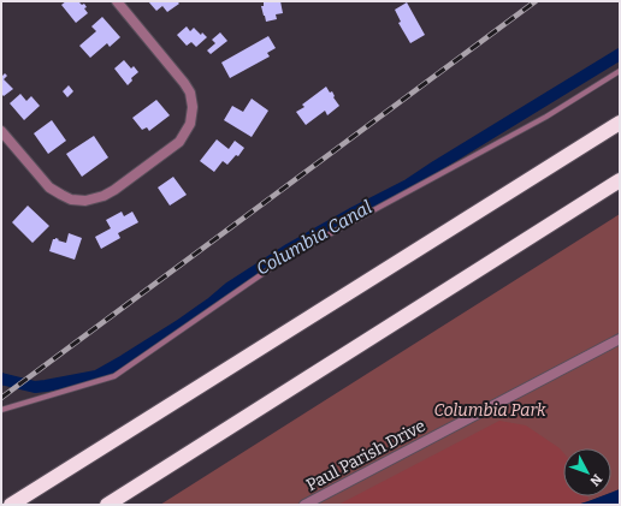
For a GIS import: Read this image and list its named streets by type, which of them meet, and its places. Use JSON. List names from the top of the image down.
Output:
{
  "streets": {
    "street": ["Paul Parish Drive"]
  },
  "water": ["Columbia Canal"],
  "parks": ["Columbia Park"],
  "north": "bottom right"
}
